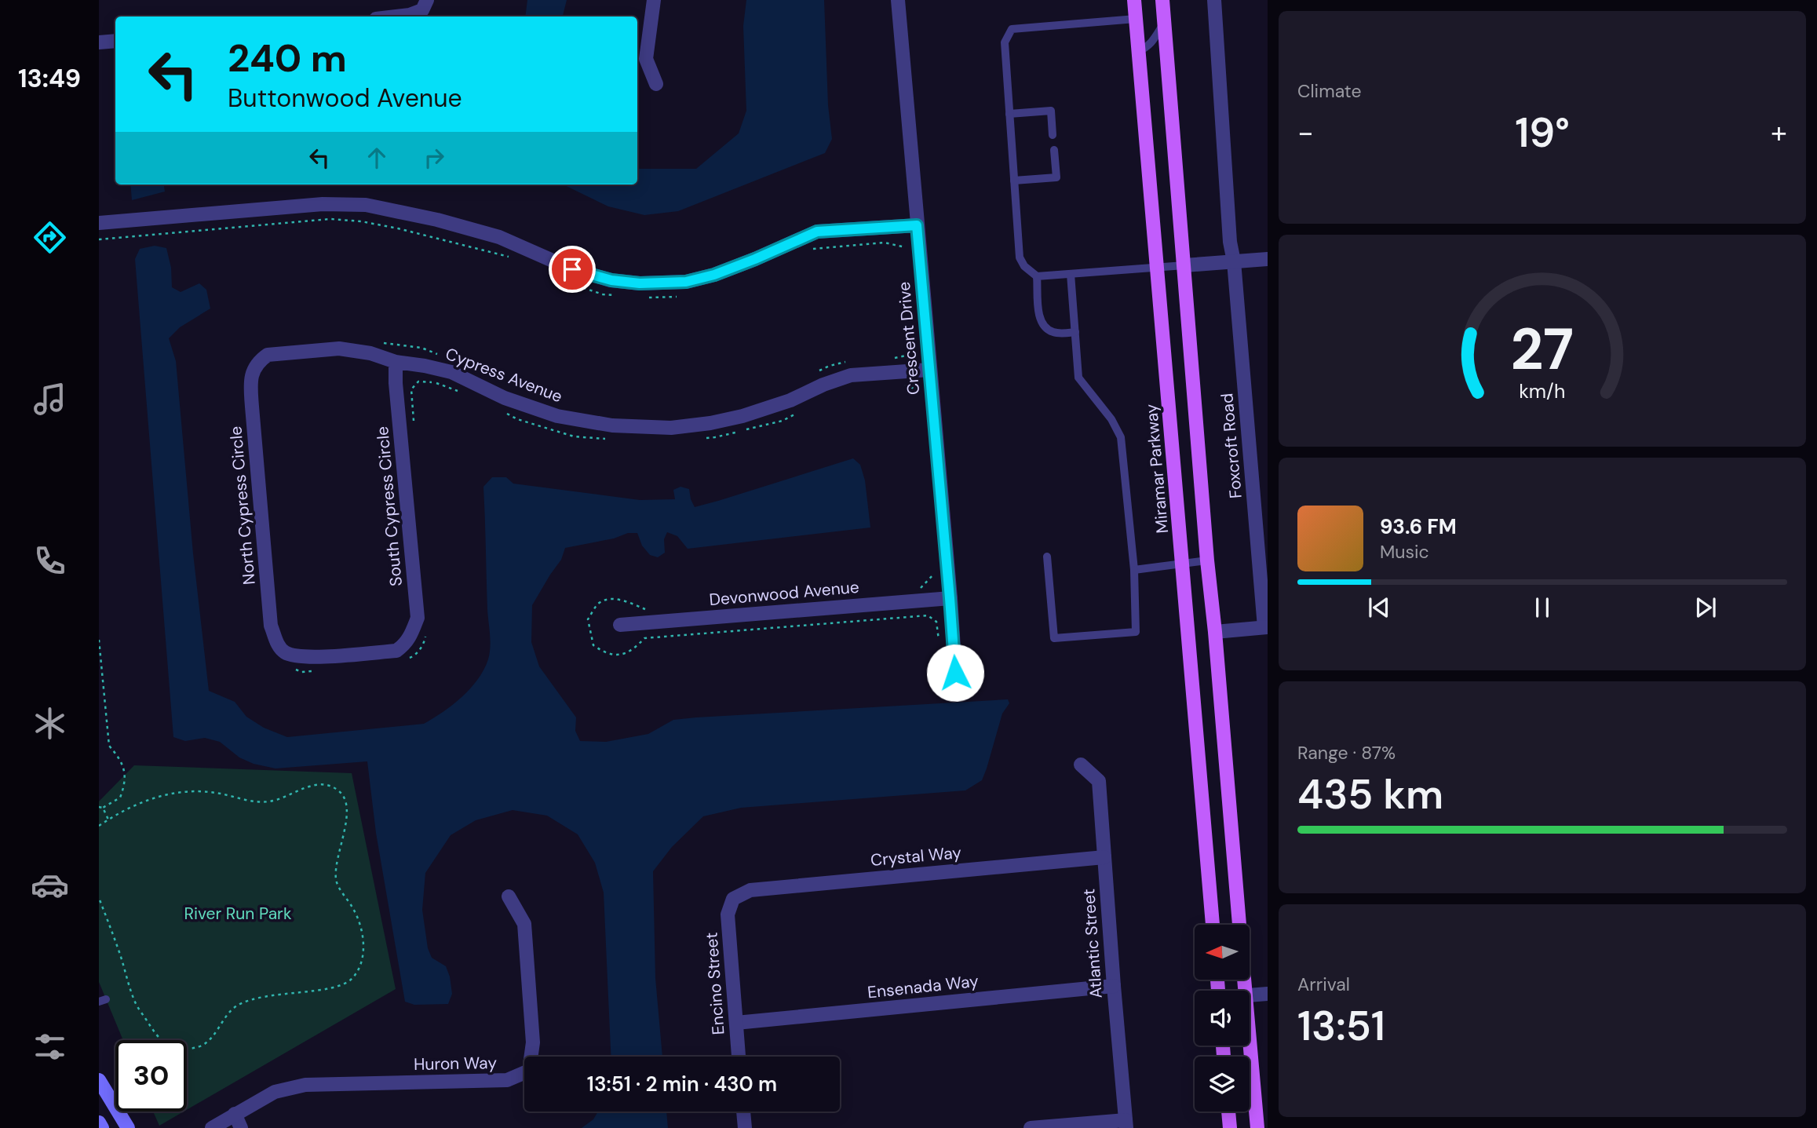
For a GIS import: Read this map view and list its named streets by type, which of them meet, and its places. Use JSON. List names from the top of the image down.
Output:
{
  "streets": {
    "main road": ["Miramar Parkway"],
    "street": [
      "Crescent Drive",
      "Cypress Avenue",
      "Foxcroft Road",
      "North Cypress Circle",
      "South Cypress Circle",
      "Devonwood Avenue",
      "Crystal Way",
      "Atlantic Street",
      "Encino Street",
      "Ensenada Way",
      "Huron Way"
    ]
  },
  "crossings": [
    ["Crescent Drive", "Cypress Avenue"],
    ["Crescent Drive", "Devonwood Avenue"],
    ["Cypress Avenue", "North Cypress Circle"],
    ["Cypress Avenue", "South Cypress Circle"],
    ["North Cypress Circle", "South Cypress Circle"],
    ["Crystal Way", "Atlantic Street"],
    ["Crystal Way", "Encino Street"],
    ["Atlantic Street", "Ensenada Way"],
    ["Encino Street", "Ensenada Way"]
  ],
  "parks": ["River Run Park"],
  "north": "left",
  "page": {
    "tabs": "13:49",
    "tile": [
      "Climate",
      ["Range · 87%", "435 km"],
      ["Arrival", "13:51"]
    ],
    "turn": ["240 m", "Buttonwood Avenue"],
    "heat": ["−", "19°", "+"],
    "song": ["93.6 FM", "Music"],
    "limit": "30",
    "trip": "13:51 · 2 min · 430 m",
    "gauge": ["27", "km/h"]
  }
}
